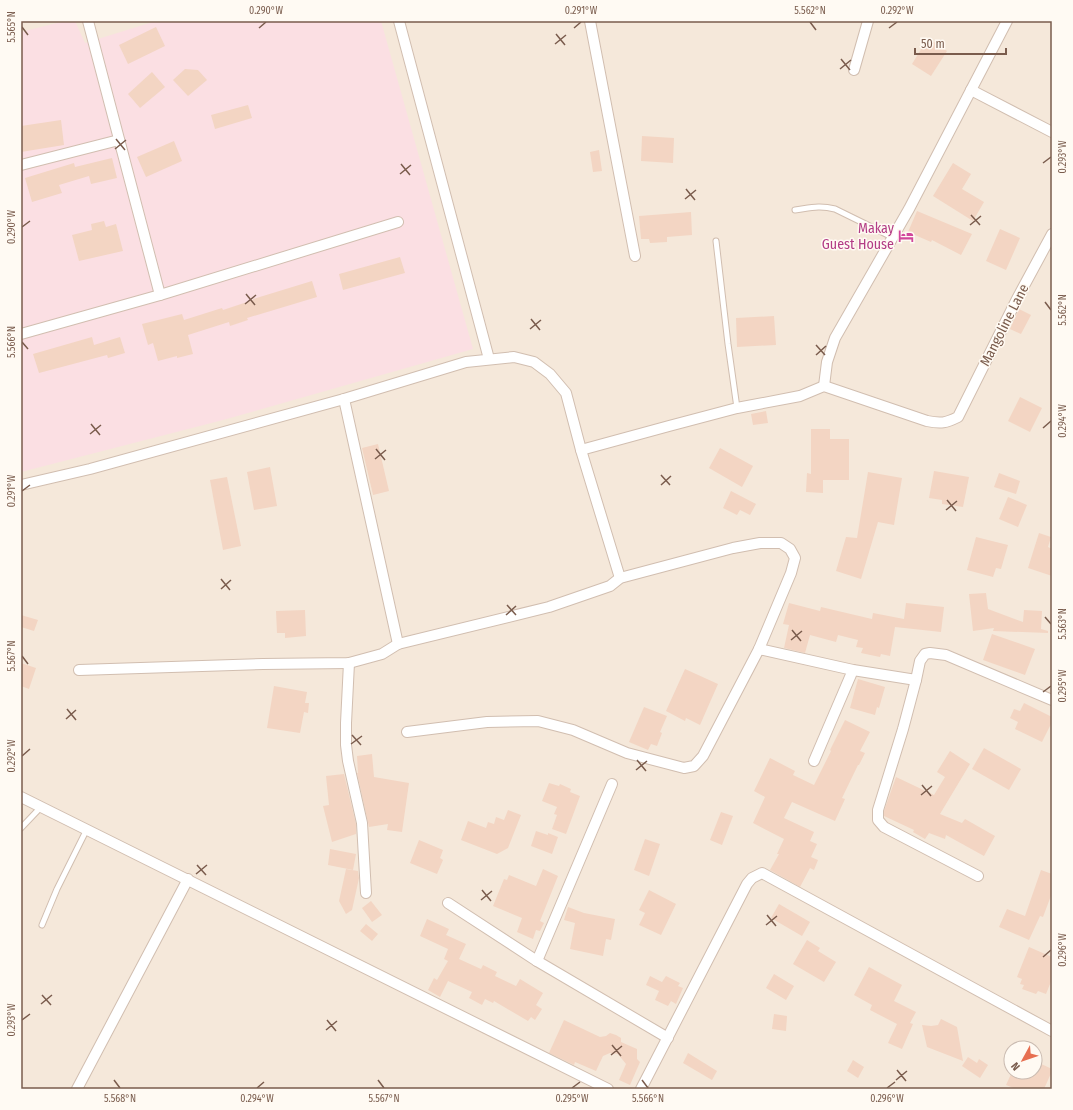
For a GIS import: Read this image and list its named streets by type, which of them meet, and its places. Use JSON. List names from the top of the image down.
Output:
{
  "streets": {
    "street": ["Mangoline Lane"]
  },
  "places": {
    "hotel": ["Makay Guest House"]
  },
  "scale_bar": "50 m",
  "north": "bottom left",
  "coordinates": [
    "0.290°W",
    "0.291°W",
    "5.562°N",
    "0.292°W",
    "5.565°N",
    "0.293°W",
    "5.566°N",
    "0.294°W",
    "5.563°N",
    "5.567°N",
    "0.295°W",
    "0.296°W",
    "5.568°N"
  ]
}
